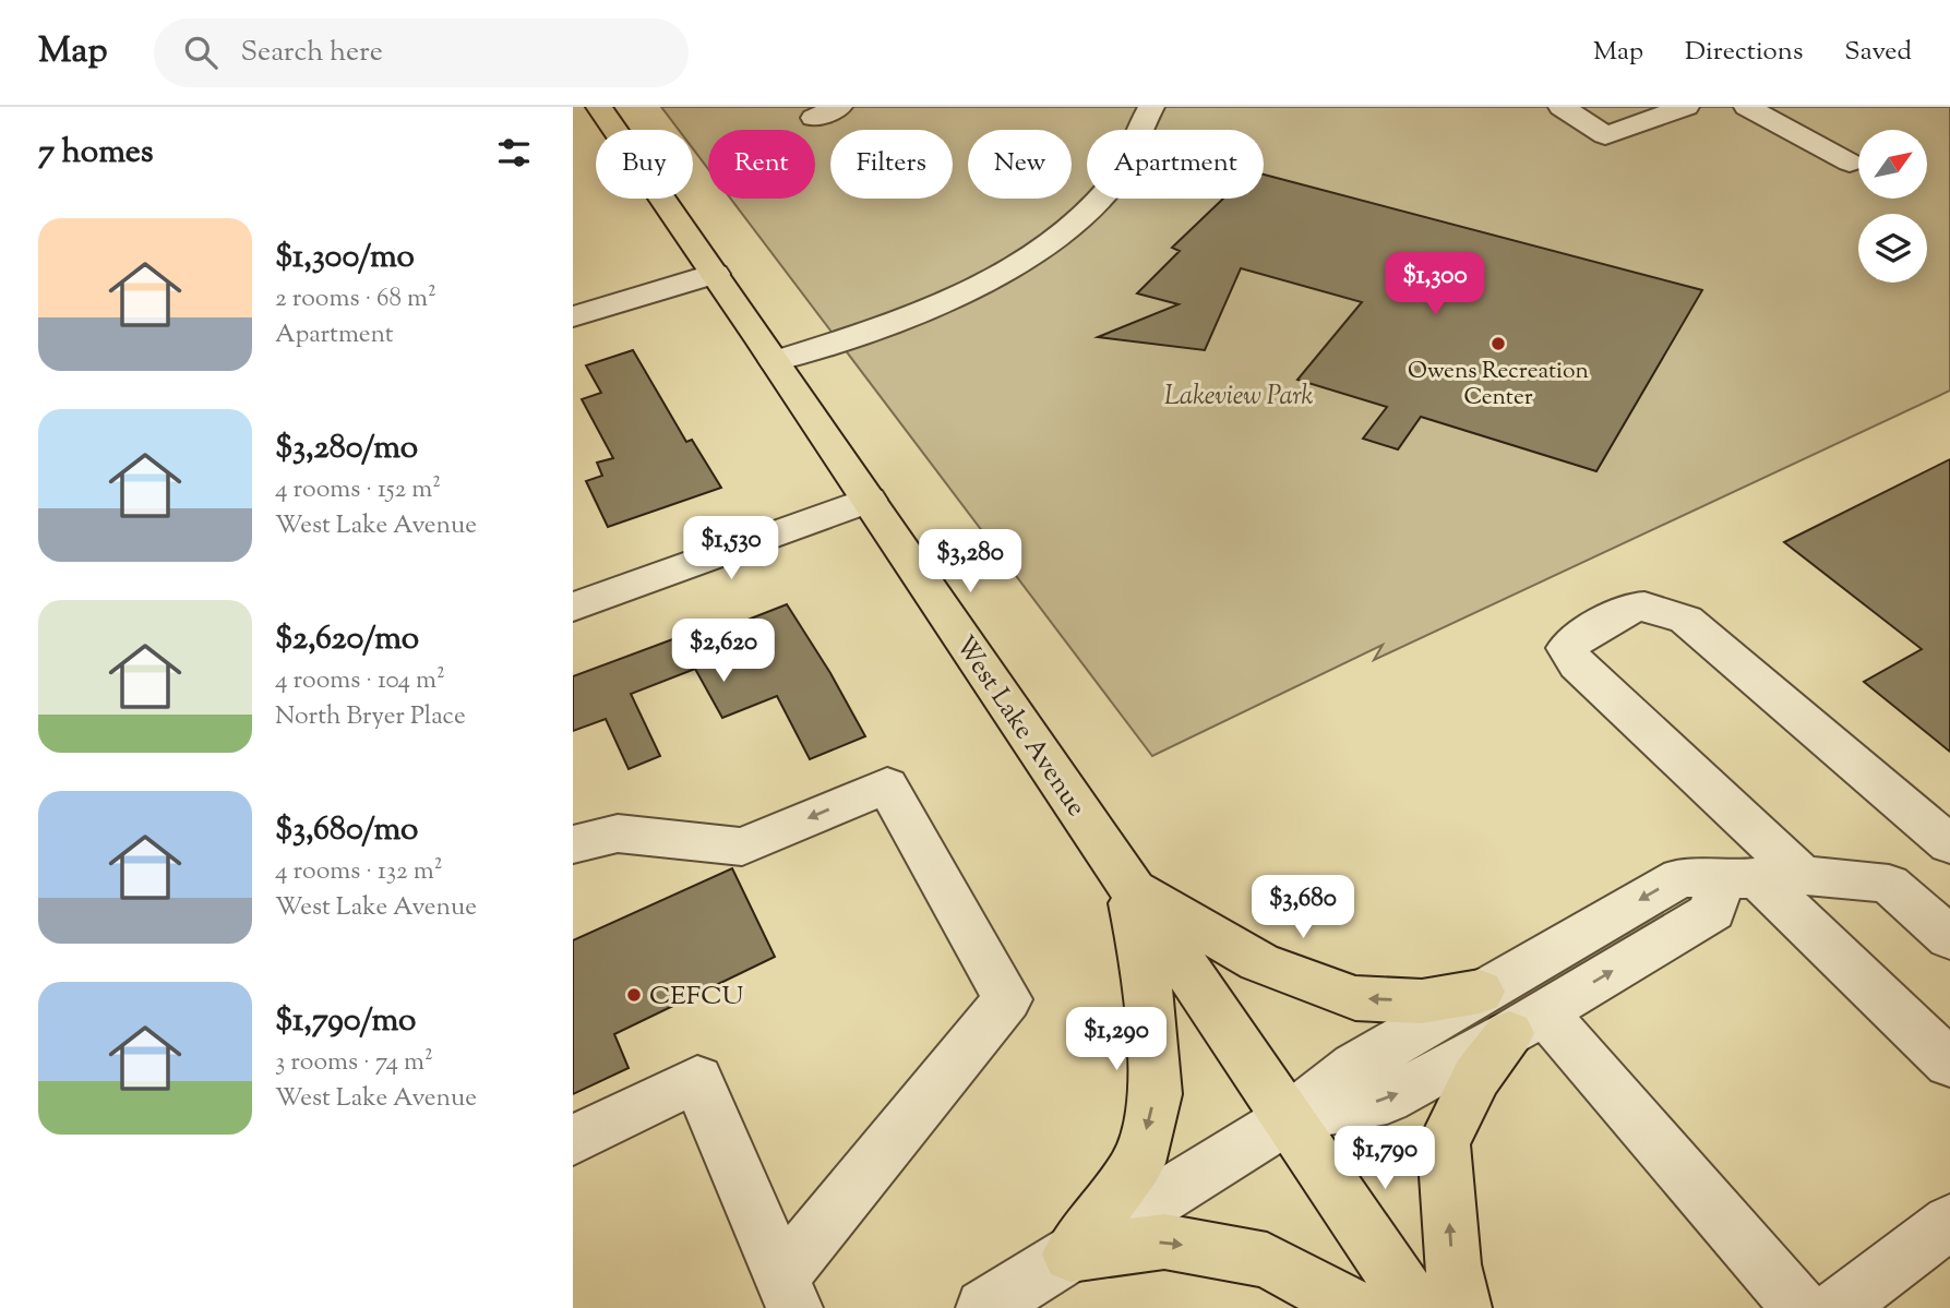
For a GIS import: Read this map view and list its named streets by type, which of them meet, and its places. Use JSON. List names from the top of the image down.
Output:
{
  "streets": {
    "main road": ["West Lake Avenue"]
  },
  "parks": ["Lakeview Park"],
  "places": ["Owens Recreation Center", "CEFCU"],
  "north": "top right",
  "page": {
    "header": "Map",
    "search": "Search here",
    "nav": ["Map", "Directions", "Saved"],
    "heading": "7 homes",
    "chip": [
      "Buy",
      "Rent",
      "Filters",
      "New",
      "Apartment"
    ],
    "list": [
      {
        "name": "$1,300/mo",
        "note": "2 rooms · 68 m² · Apartment"
      },
      {
        "name": "$3,280/mo",
        "note": "4 rooms · 152 m² · West Lake Avenue"
      },
      {
        "name": "$2,620/mo",
        "note": "4 rooms · 104 m² · North Bryer Place"
      },
      {
        "name": "$3,680/mo",
        "note": "4 rooms · 132 m² · West Lake Avenue"
      },
      {
        "name": "$1,790/mo",
        "note": "3 rooms · 74 m² · West Lake Avenue"
      }
    ],
    "price": [
      "$1,300",
      "$1,530",
      "$3,280",
      "$2,620",
      "$3,680",
      "$1,290",
      "$1,790"
    ]
  }
}
